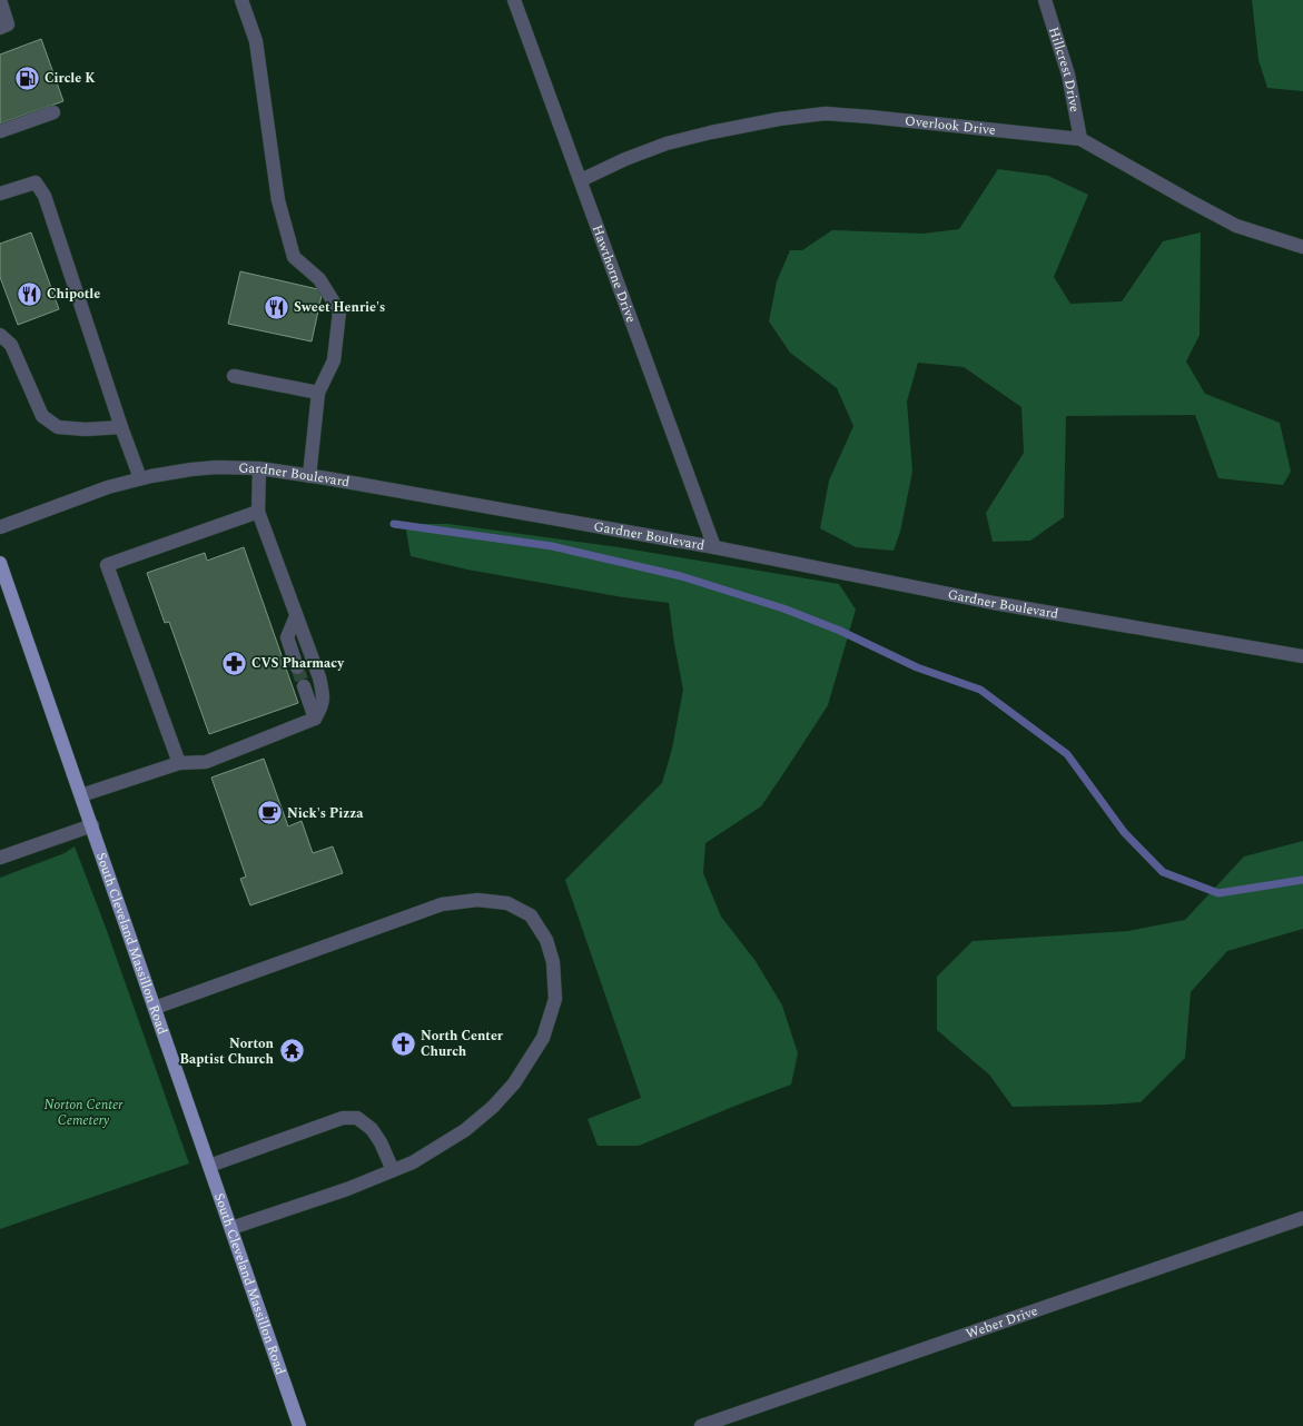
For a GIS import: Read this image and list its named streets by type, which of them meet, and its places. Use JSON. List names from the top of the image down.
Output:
{
  "streets": {
    "main road": ["South Cleveland Massillon Road"],
    "street": [
      "Hillcrest Drive",
      "Overlook Drive",
      "Hawthorne Drive",
      "Gardner Boulevard",
      "Weber Drive"
    ]
  },
  "crossings": [
    ["Hillcrest Drive", "Overlook Drive"],
    ["Overlook Drive", "Hawthorne Drive"],
    ["Hawthorne Drive", "Gardner Boulevard"]
  ],
  "parks": ["Norton Center Cemetery"],
  "places": {
    "fuel station": ["Circle K"],
    "restaurant": ["Chipotle", "Sweet Henrie's"],
    "pharmacy": ["CVS Pharmacy"],
    "cafe": ["Nick's Pizza"],
    "church": ["North Center Church"],
    "temple": ["Norton Baptist Church"]
  }
}
